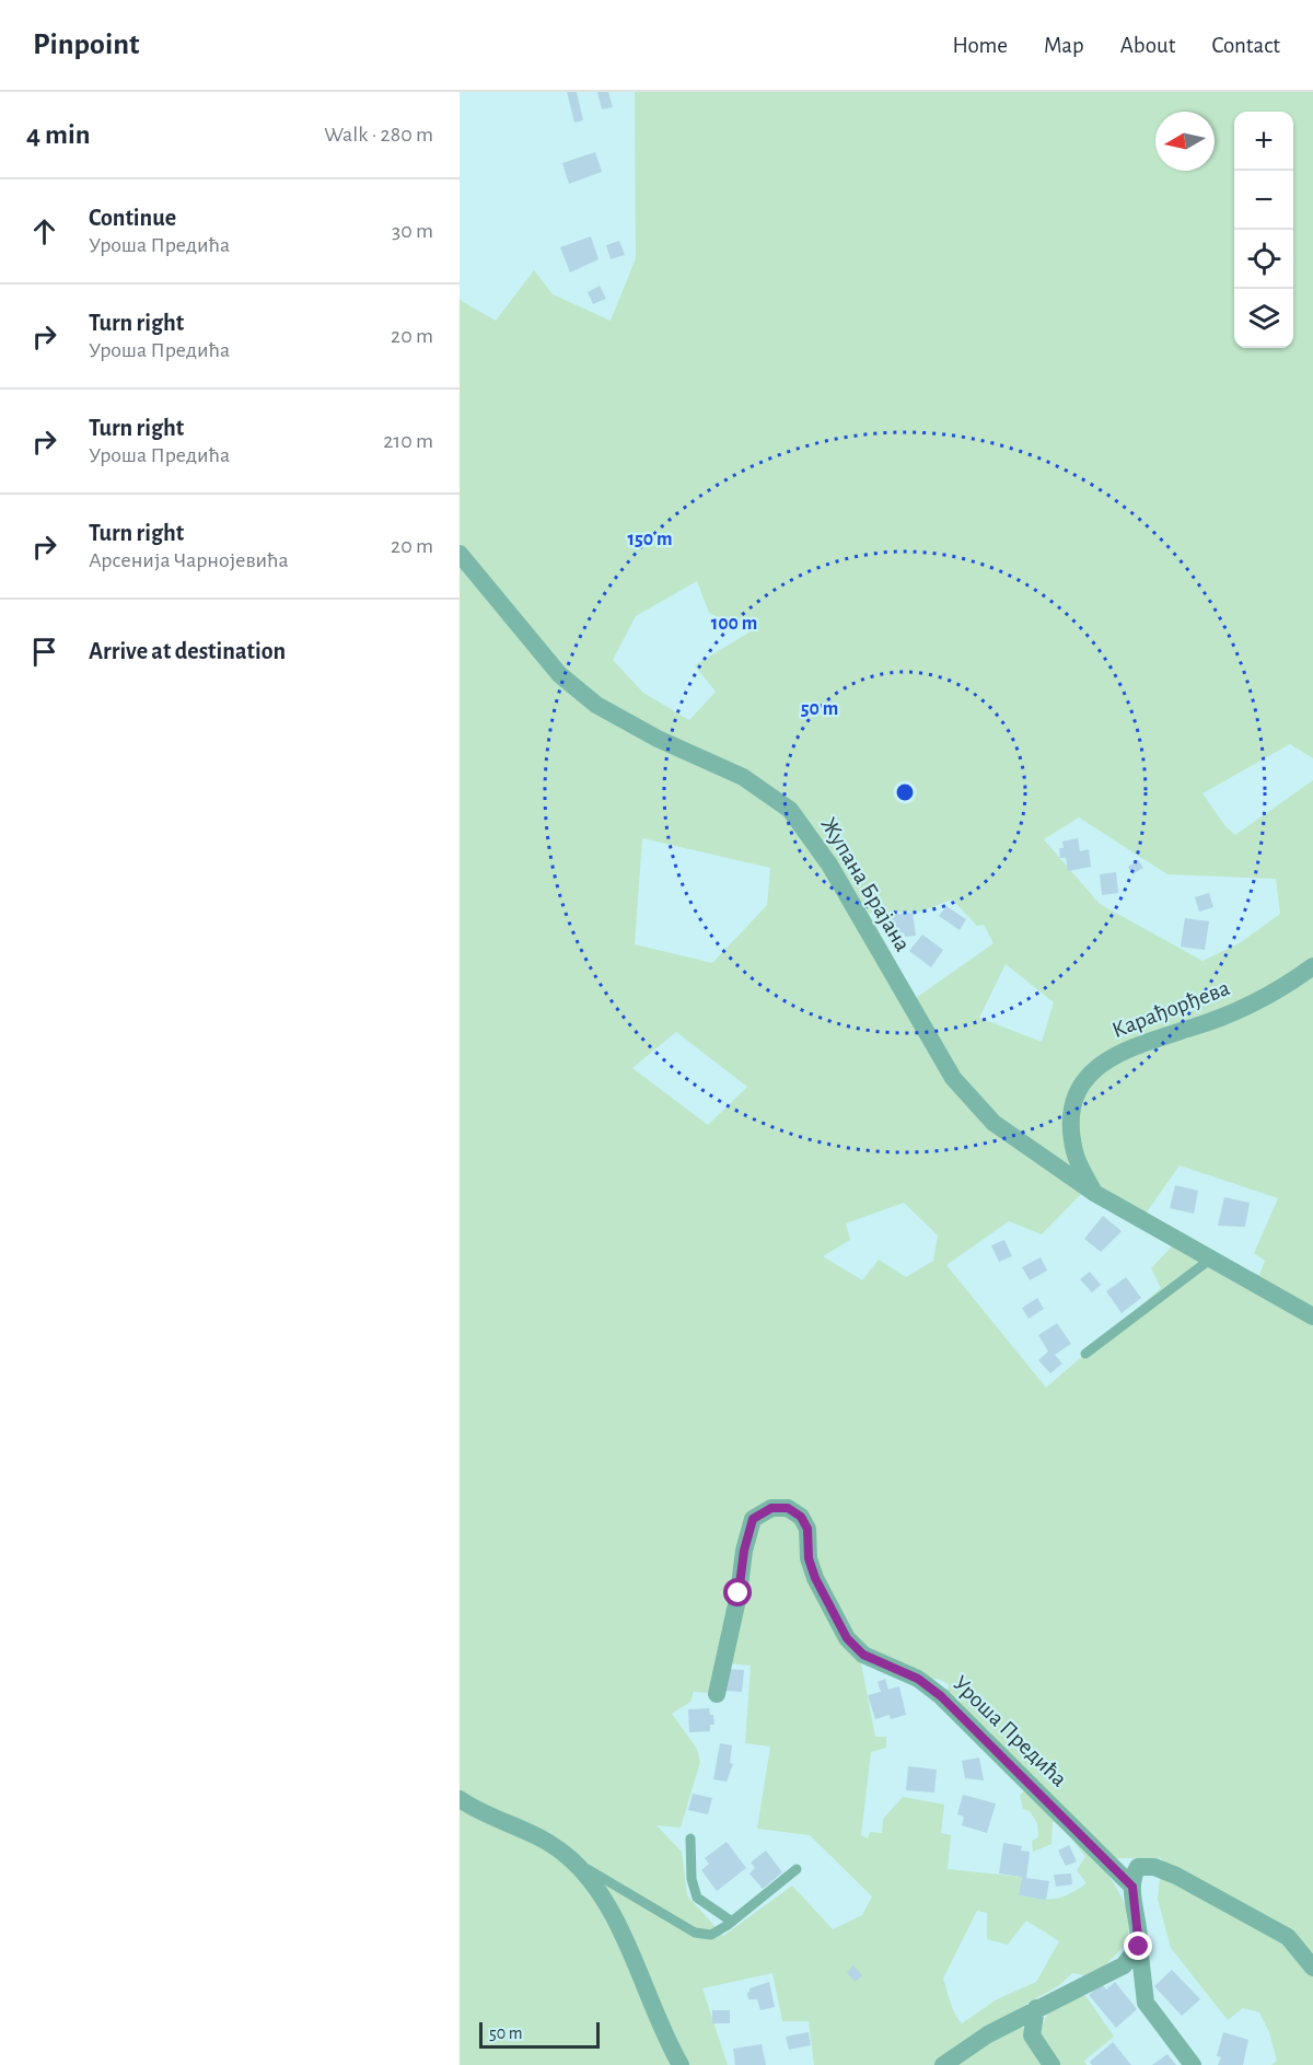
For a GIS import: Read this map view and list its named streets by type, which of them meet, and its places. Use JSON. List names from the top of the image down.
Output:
{
  "streets": {
    "street": ["Жупана Брајана", "Карађорђева", "Уроша Предића"]
  },
  "crossings": [
    ["Жупана Брајана", "Карађорђева"]
  ],
  "scale_bar": "50 m",
  "north": "left",
  "page": {
    "header": "Pinpoint",
    "nav": [
      "Home",
      "Map",
      "About",
      "Contact"
    ],
    "heading": ["4 min", "Walk · 280 m"],
    "map_buttons": ["+", "−"],
    "list": [
      ["Continue", "Уроша Предића", "30 m"],
      ["Turn right", "Уроша Предића", "20 m"],
      ["Turn right", "Уроша Предића", "210 m"],
      ["Turn right", "Арсенија Чарнојевића", "20 m"],
      "Arrive at destination"
    ],
    "scale": "50 m"
  },
  "rings": ["150 m", "100 m", "50 m"]
}
